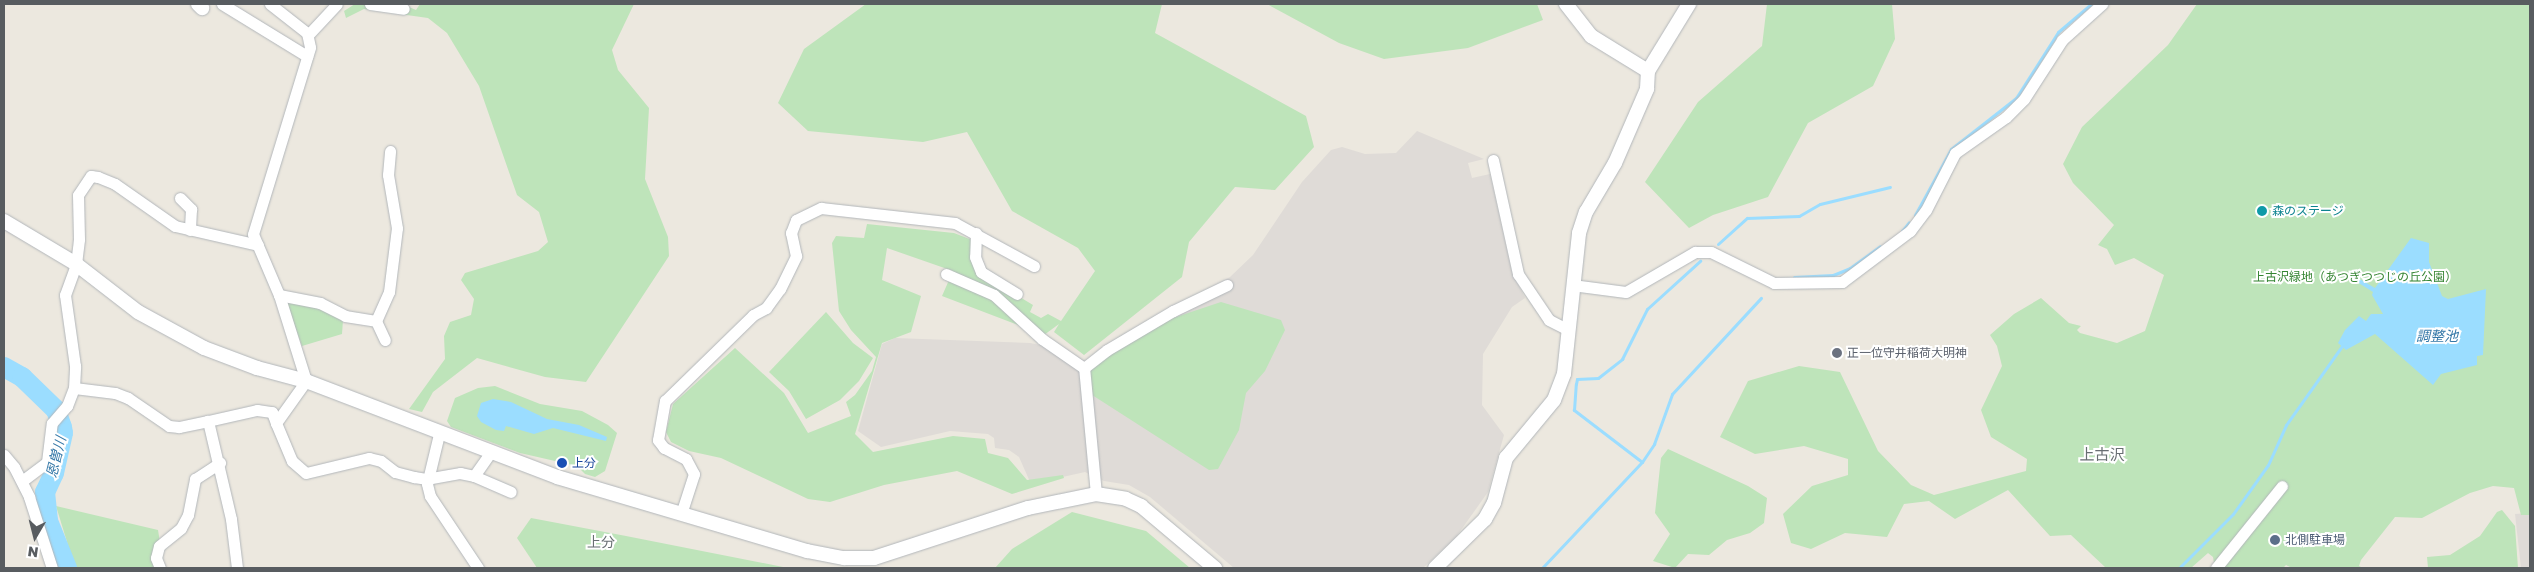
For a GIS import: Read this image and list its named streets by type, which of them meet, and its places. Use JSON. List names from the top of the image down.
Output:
{
  "districts": ["上古沢", "上分"],
  "water": ["調整池", "恩曽川"],
  "parks": ["上古沢緑地（あつぎつつじの丘公園）"],
  "places": [
    "森のステージ",
    "正一位守井稲荷大明神",
    "上分",
    "北側駐車場"
  ],
  "north": "bottom"
}
